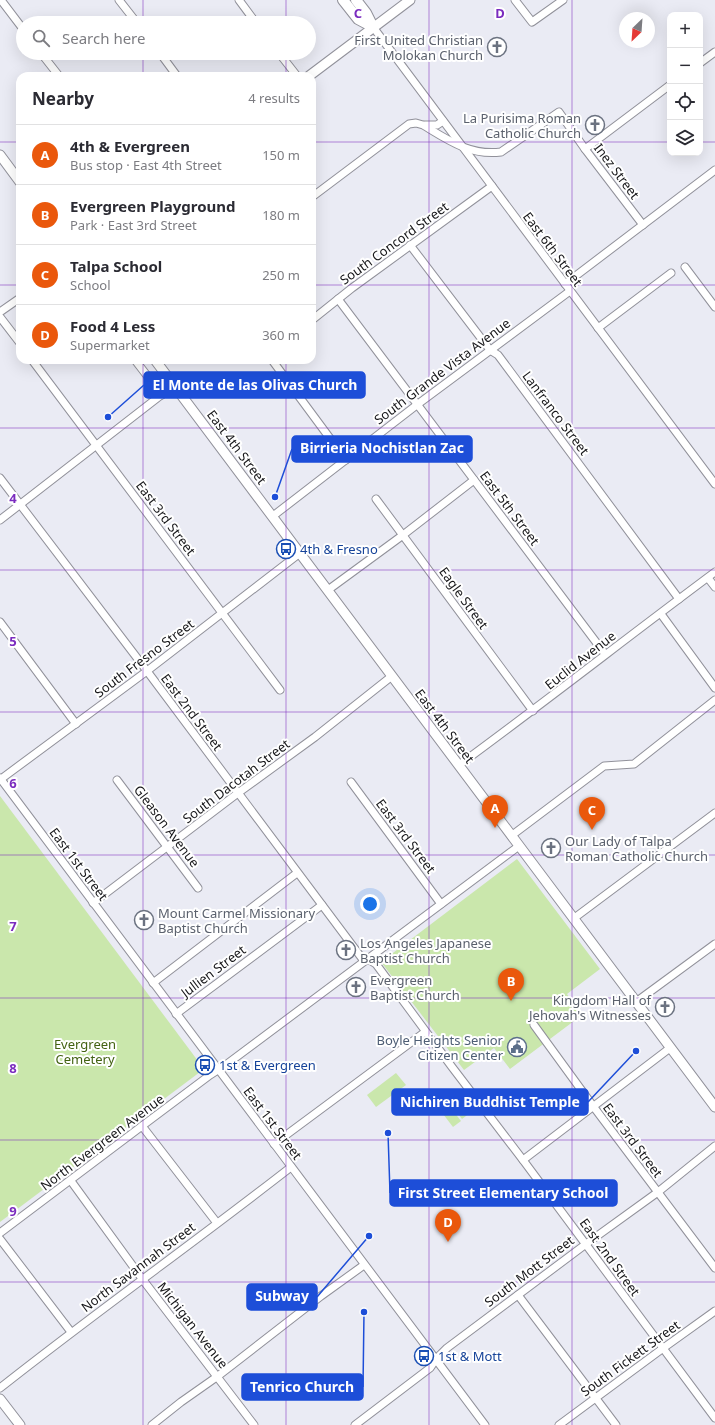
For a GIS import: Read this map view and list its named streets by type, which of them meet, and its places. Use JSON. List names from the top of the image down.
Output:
{
  "streets": {
    "main road": ["East 4th Street"],
    "street": [
      "Inez Street",
      "South Concord Street",
      "East 6th Street",
      "South Grande Vista Avenue",
      "Lanfranco Street",
      "East 5th Street",
      "East 3rd Street",
      "Eagle Street",
      "South Fresno Street",
      "Euclid Avenue",
      "East 2nd Street",
      "South Dacotah Street",
      "Gleason Avenue",
      "East 1st Street",
      "Jullien Street",
      "North Evergreen Avenue",
      "North Savannah Street",
      "South Mott Street",
      "Michigan Avenue",
      "South Fickett Street"
    ]
  },
  "crossings": [
    ["Inez Street", "East 6th Street"],
    ["South Concord Street", "East 6th Street"],
    ["South Concord Street", "Lanfranco Street"],
    ["South Concord Street", "East 5th Street"],
    ["East 6th Street", "South Grande Vista Avenue"],
    ["South Grande Vista Avenue", "Lanfranco Street"],
    ["South Grande Vista Avenue", "East 4th Street"],
    ["South Grande Vista Avenue", "East 5th Street"],
    ["Lanfranco Street", "Euclid Avenue"],
    ["East 4th Street", "South Fresno Street"],
    ["East 4th Street", "Euclid Avenue"],
    ["East 4th Street", "South Dacotah Street"],
    ["East 4th Street", "North Evergreen Avenue"],
    ["East 5th Street", "Euclid Avenue"],
    ["East 3rd Street", "South Fresno Street"],
    ["East 3rd Street", "North Evergreen Avenue"],
    ["East 3rd Street", "South Mott Street"],
    ["Eagle Street", "Euclid Avenue"],
    ["South Fresno Street", "East 2nd Street"],
    ["South Fresno Street", "East 1st Street"],
    ["East 2nd Street", "South Dacotah Street"],
    ["East 2nd Street", "Jullien Street"],
    ["East 2nd Street", "North Evergreen Avenue"],
    ["East 2nd Street", "South Mott Street"],
    ["East 2nd Street", "South Fickett Street"],
    ["South Dacotah Street", "Gleason Avenue"],
    ["South Dacotah Street", "East 1st Street"],
    ["East 1st Street", "Jullien Street"],
    ["East 1st Street", "North Evergreen Avenue"],
    ["East 1st Street", "North Savannah Street"],
    ["East 1st Street", "South Mott Street"],
    ["North Evergreen Avenue", "Michigan Avenue"],
    ["North Savannah Street", "Michigan Avenue"]
  ],
  "parks": ["Evergreen Cemetery"],
  "places": {
    "church": [
      "First United Christian Molokan Church",
      "La Purisima Roman Catholic Church",
      "Our Lady of Talpa Roman Catholic Church",
      "Mount Carmel Missionary Baptist Church",
      "Los Angeles Japanese Baptist Church",
      "Evergreen Baptist Church",
      "Kingdom Hall of Jehovah's Witnesses"
    ],
    "other": [
      "El Monte de las Olivas Church",
      "Birrieria Nochistlan Zac",
      "Nichiren Buddhist Temple",
      "First Street Elementary School",
      "Subway",
      "Tenrico Church"
    ],
    "bus stop": ["4th & Fresno", "1st & Evergreen", "1st & Mott"],
    "public building": ["Boyle Heights Senior Citizen Center"]
  },
  "north": "bottom left",
  "page": {
    "map_buttons": ["+", "−"],
    "search": "Search here",
    "heading": ["Nearby", "4 results"],
    "list": [
      {
        "mark": "A",
        "name": "4th & Evergreen",
        "note": "Bus stop · East 4th Street",
        "value": "150 m"
      },
      {
        "mark": "B",
        "name": "Evergreen Playground",
        "note": "Park · East 3rd Street",
        "value": "180 m"
      },
      {
        "mark": "C",
        "name": "Talpa School",
        "note": "School",
        "value": "250 m"
      },
      {
        "mark": "D",
        "name": "Food 4 Less",
        "note": "Supermarket",
        "value": "360 m"
      }
    ],
    "pins": [
      "A",
      "C",
      "B",
      "D"
    ]
  },
  "grid": {
    "columns": ["C", "D"],
    "rows": [
      "4",
      "5",
      "6",
      "7",
      "8",
      "9"
    ]
  }
}
